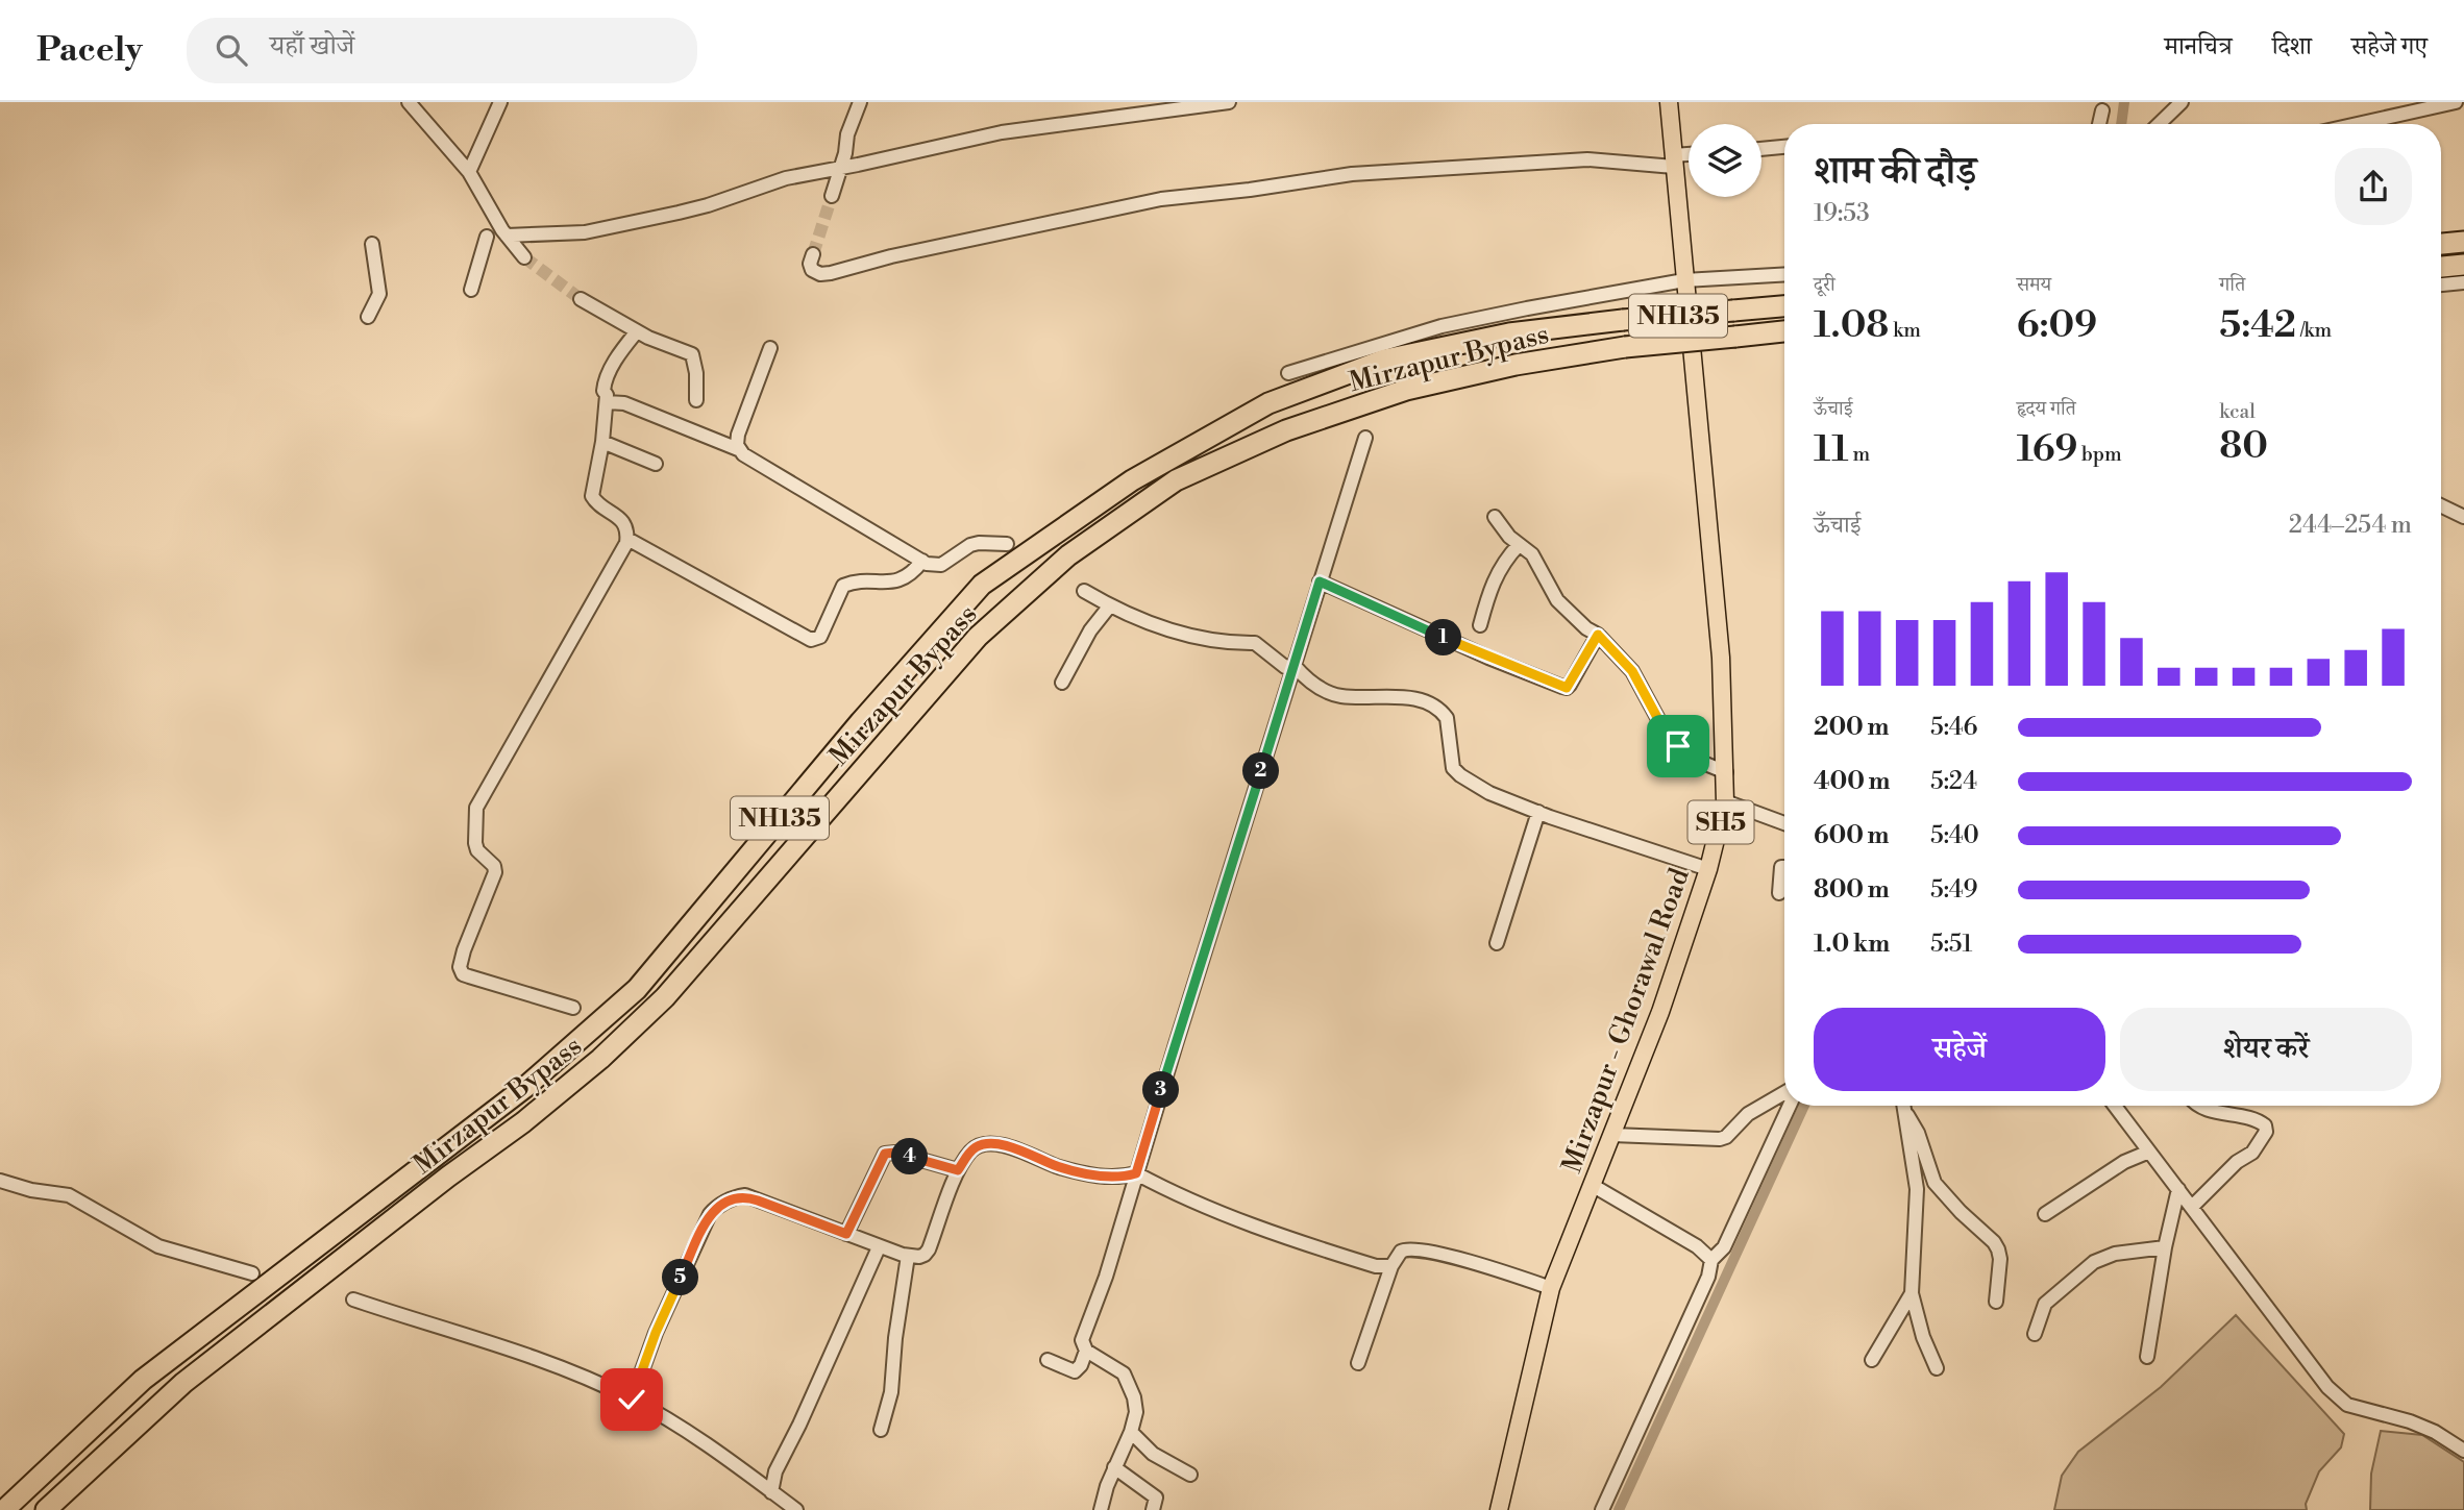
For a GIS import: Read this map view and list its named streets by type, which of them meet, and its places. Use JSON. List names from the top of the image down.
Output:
{
  "streets": {
    "highway": ["NH135", "Mirzapur Bypass"],
    "main road": ["SH5", "Mirzapur - Ghorawal Road"]
  },
  "page": {
    "header": "Pacely",
    "search": "यहाँ खोजें",
    "nav": ["मानचित्र", "दिशा", "सहेजे गए"],
    "heading": ["शाम की दौड़", "19:53"],
    "stats": [
      ["दूरी", "1.08 km"],
      ["समय", "6:09"],
      ["गति", "5:42 /km"],
      ["ऊँचाई", "11 m"],
      ["हृदय गति", "169 bpm"],
      ["kcal", "80"]
    ],
    "chart": ["ऊँचाई", "244–254 m"],
    "pins": [
      "1",
      "2",
      "3",
      "4",
      "5"
    ],
    "list": [
      {
        "name": "200 m",
        "note": "5:46"
      },
      {
        "name": "400 m",
        "note": "5:24"
      },
      {
        "name": "600 m",
        "note": "5:40"
      },
      {
        "name": "800 m",
        "note": "5:49"
      },
      {
        "name": "1.0 km",
        "note": "5:51"
      }
    ],
    "buttons": ["सहेजें", "शेयर करें"]
  }
}
